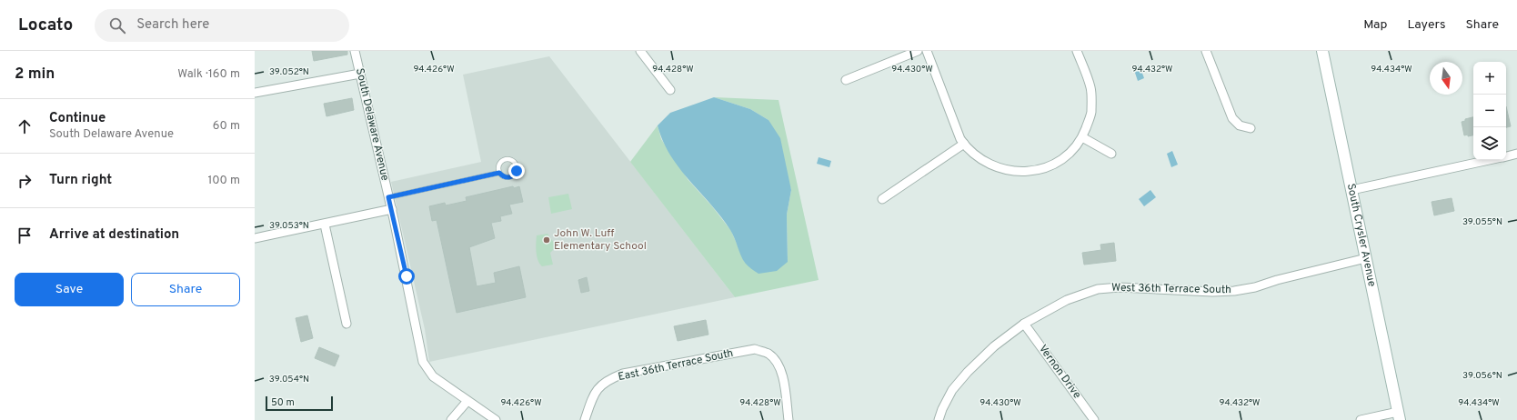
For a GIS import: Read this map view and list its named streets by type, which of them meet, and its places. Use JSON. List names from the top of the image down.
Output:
{
  "streets": {
    "main road": ["South Crysler Avenue"],
    "street": [
      "South Delaware Avenue",
      "West 36th Terrace South",
      "East 36th Terrace South",
      "Vernon Drive"
    ]
  },
  "crossings": [
    ["South Crysler Avenue", "West 36th Terrace South"],
    ["West 36th Terrace South", "Vernon Drive"]
  ],
  "places": ["John W. Luff Elementary School"],
  "scale_bar": "50 m",
  "north": "bottom",
  "page": {
    "header": "Locato",
    "search": "Search here",
    "nav": ["Map", "Layers", "Share"],
    "heading": ["2 min", "Walk · 160 m"],
    "map_buttons": ["+", "−"],
    "list": [
      ["Continue", "South Delaware Avenue", "60 m"],
      ["Turn right", "100 m"],
      "Arrive at destination"
    ],
    "buttons": ["Save", "Share"],
    "scale": "50 m"
  },
  "coordinates": [
    "94.426°W",
    "94.428°W",
    "94.430°W",
    "94.432°W",
    "94.434°W",
    "39.052°N",
    "39.055°N",
    "39.053°N",
    "39.056°N",
    "39.054°N"
  ]
}
